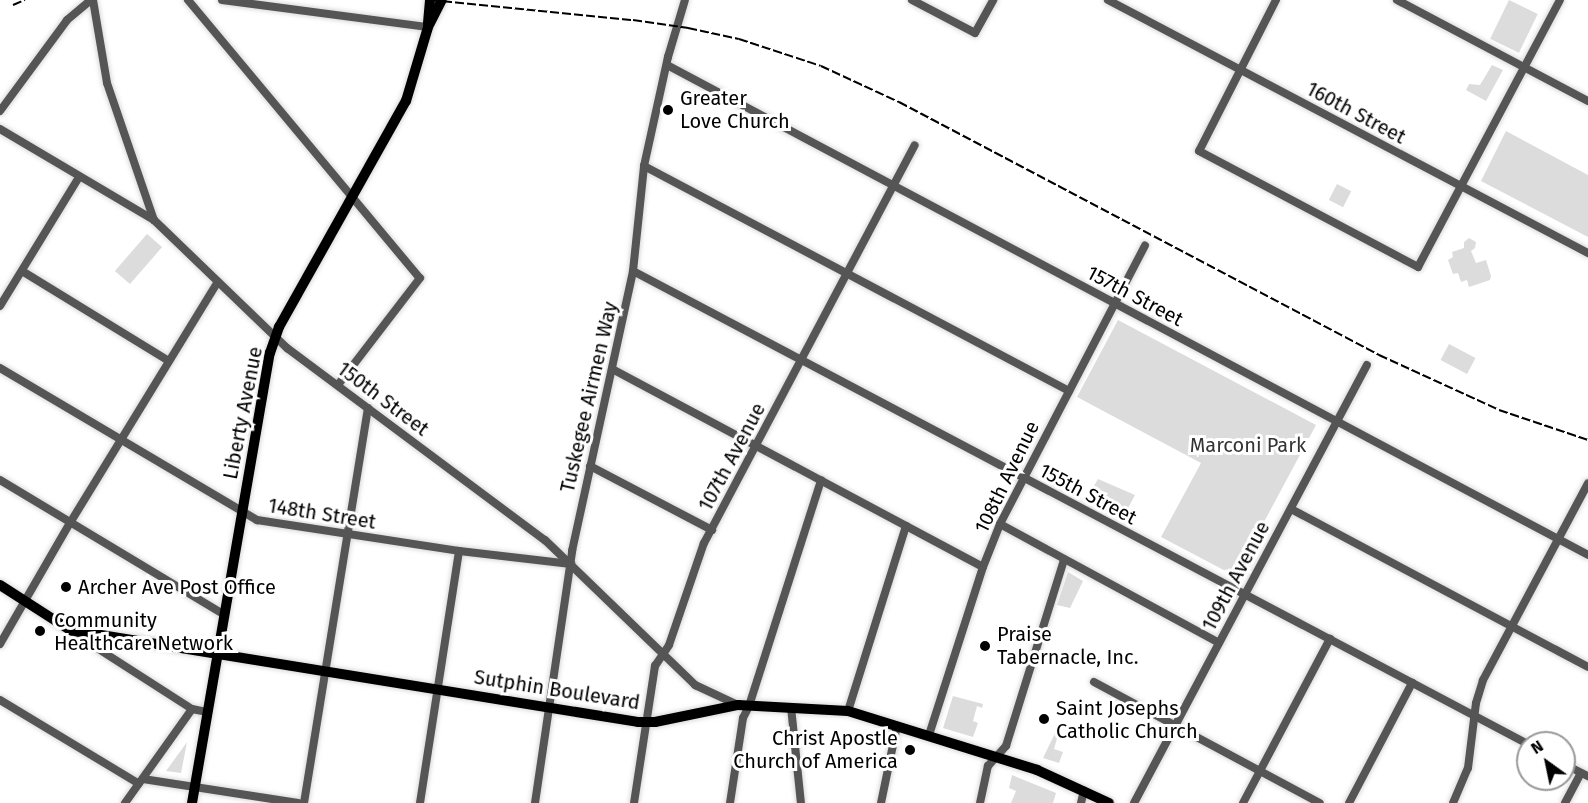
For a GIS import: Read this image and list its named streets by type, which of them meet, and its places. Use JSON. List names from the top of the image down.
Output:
{
  "streets": {
    "main road": ["Liberty Avenue", "Sutphin Boulevard"],
    "street": [
      "160th Street",
      "157th Street",
      "Tuskegee Airmen Way",
      "150th Street",
      "107th Avenue",
      "108th Avenue",
      "155th Street",
      "148th Street",
      "109th Avenue"
    ]
  },
  "crossings": [
    ["157th Street", "Tuskegee Airmen Way"],
    ["157th Street", "107th Avenue"],
    ["157th Street", "108th Avenue"],
    ["157th Street", "109th Avenue"],
    ["Tuskegee Airmen Way", "150th Street"],
    ["Tuskegee Airmen Way", "155th Street"],
    ["Tuskegee Airmen Way", "148th Street"],
    ["Tuskegee Airmen Way", "Sutphin Boulevard"],
    ["150th Street", "Liberty Avenue"],
    ["150th Street", "107th Avenue"],
    ["150th Street", "148th Street"],
    ["150th Street", "Sutphin Boulevard"],
    ["Liberty Avenue", "148th Street"],
    ["Liberty Avenue", "Sutphin Boulevard"],
    ["107th Avenue", "155th Street"],
    ["107th Avenue", "Sutphin Boulevard"],
    ["108th Avenue", "155th Street"],
    ["108th Avenue", "Sutphin Boulevard"],
    ["155th Street", "109th Avenue"]
  ],
  "parks": ["Marconi Park"],
  "places": [
    "Greater Love Church",
    "Archer Ave Post Office",
    "Community Healthcare Network",
    "Praise Tabernacle, Inc.",
    "Saint Josephs Catholic Church",
    "Christ Apostle Church of America"
  ],
  "north": "top left"
}
